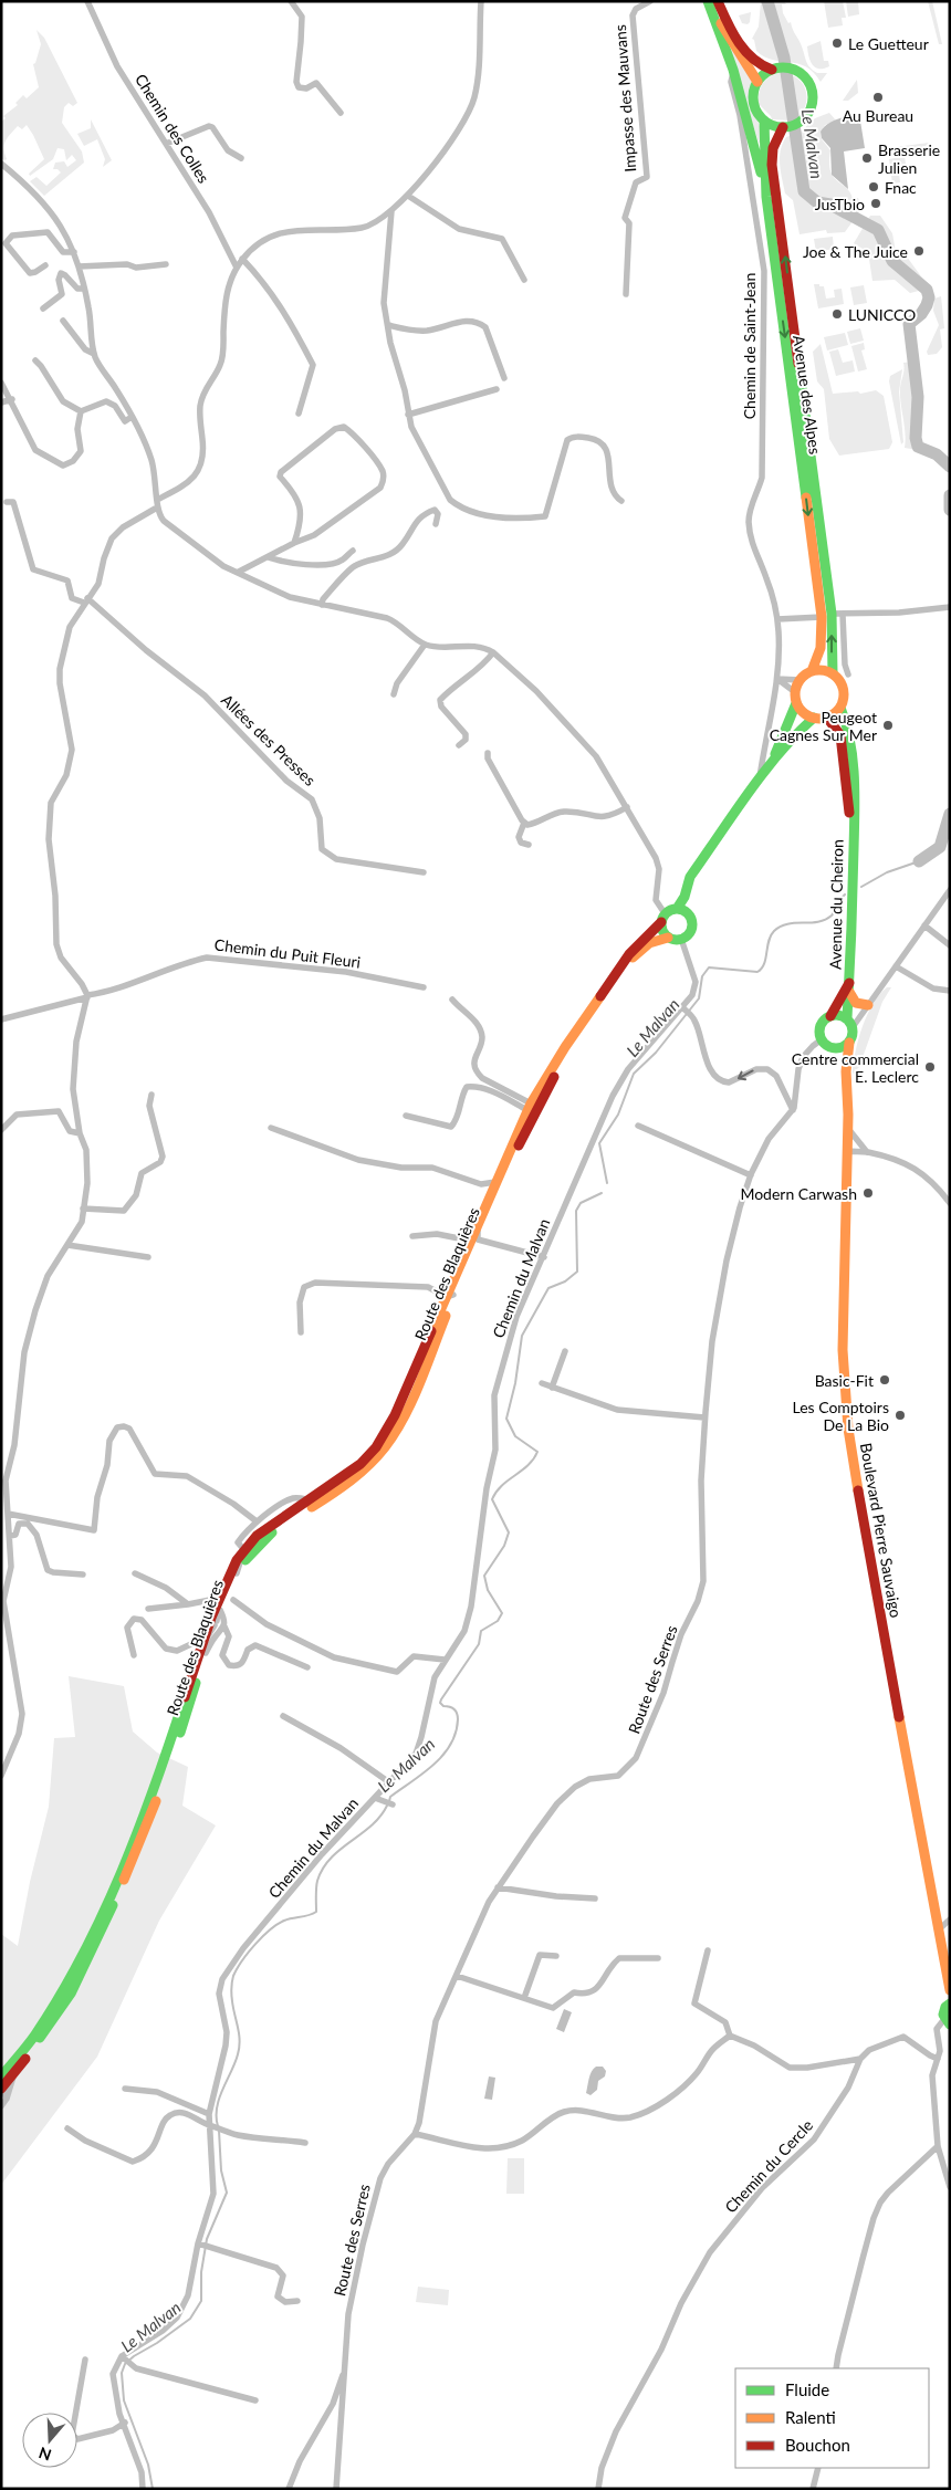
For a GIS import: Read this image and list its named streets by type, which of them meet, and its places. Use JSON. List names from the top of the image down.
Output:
{
  "streets": {
    "main road": [
      "Avenue des Alpes",
      "Avenue du Cheiron",
      "Route des Blaquières",
      "Boulevard Pierre Sauvaigo"
    ],
    "street": [
      "Impasse des Mauvans",
      "Chemin des Colles",
      "Chemin de Saint-Jean",
      "Allées des Presses",
      "Chemin du Puit Fleuri",
      "Chemin du Malvan",
      "Route des Serres",
      "Chemin du Cercle"
    ]
  },
  "crossings": [
    ["Avenue des Alpes", "Avenue du Cheiron"],
    ["Avenue du Cheiron", "Boulevard Pierre Sauvaigo"],
    ["Avenue du Cheiron", "Route des Serres"],
    ["Boulevard Pierre Sauvaigo", "Route des Serres"]
  ],
  "water": ["Le Malvan"],
  "places": [
    "Le Guetteur",
    "Au Bureau",
    "Brasserie Julien",
    "Fnac",
    "JusTbio",
    "Joe & The Juice",
    "LUNICCO",
    "Peugeot Cagnes Sur Mer",
    "Centre commercial E. Leclerc",
    "Modern Carwash",
    "Basic-Fit",
    "Les Comptoirs De La Bio"
  ],
  "legend": ["Fluide", "Ralenti", "Bouchon"],
  "north": "bottom"
}
